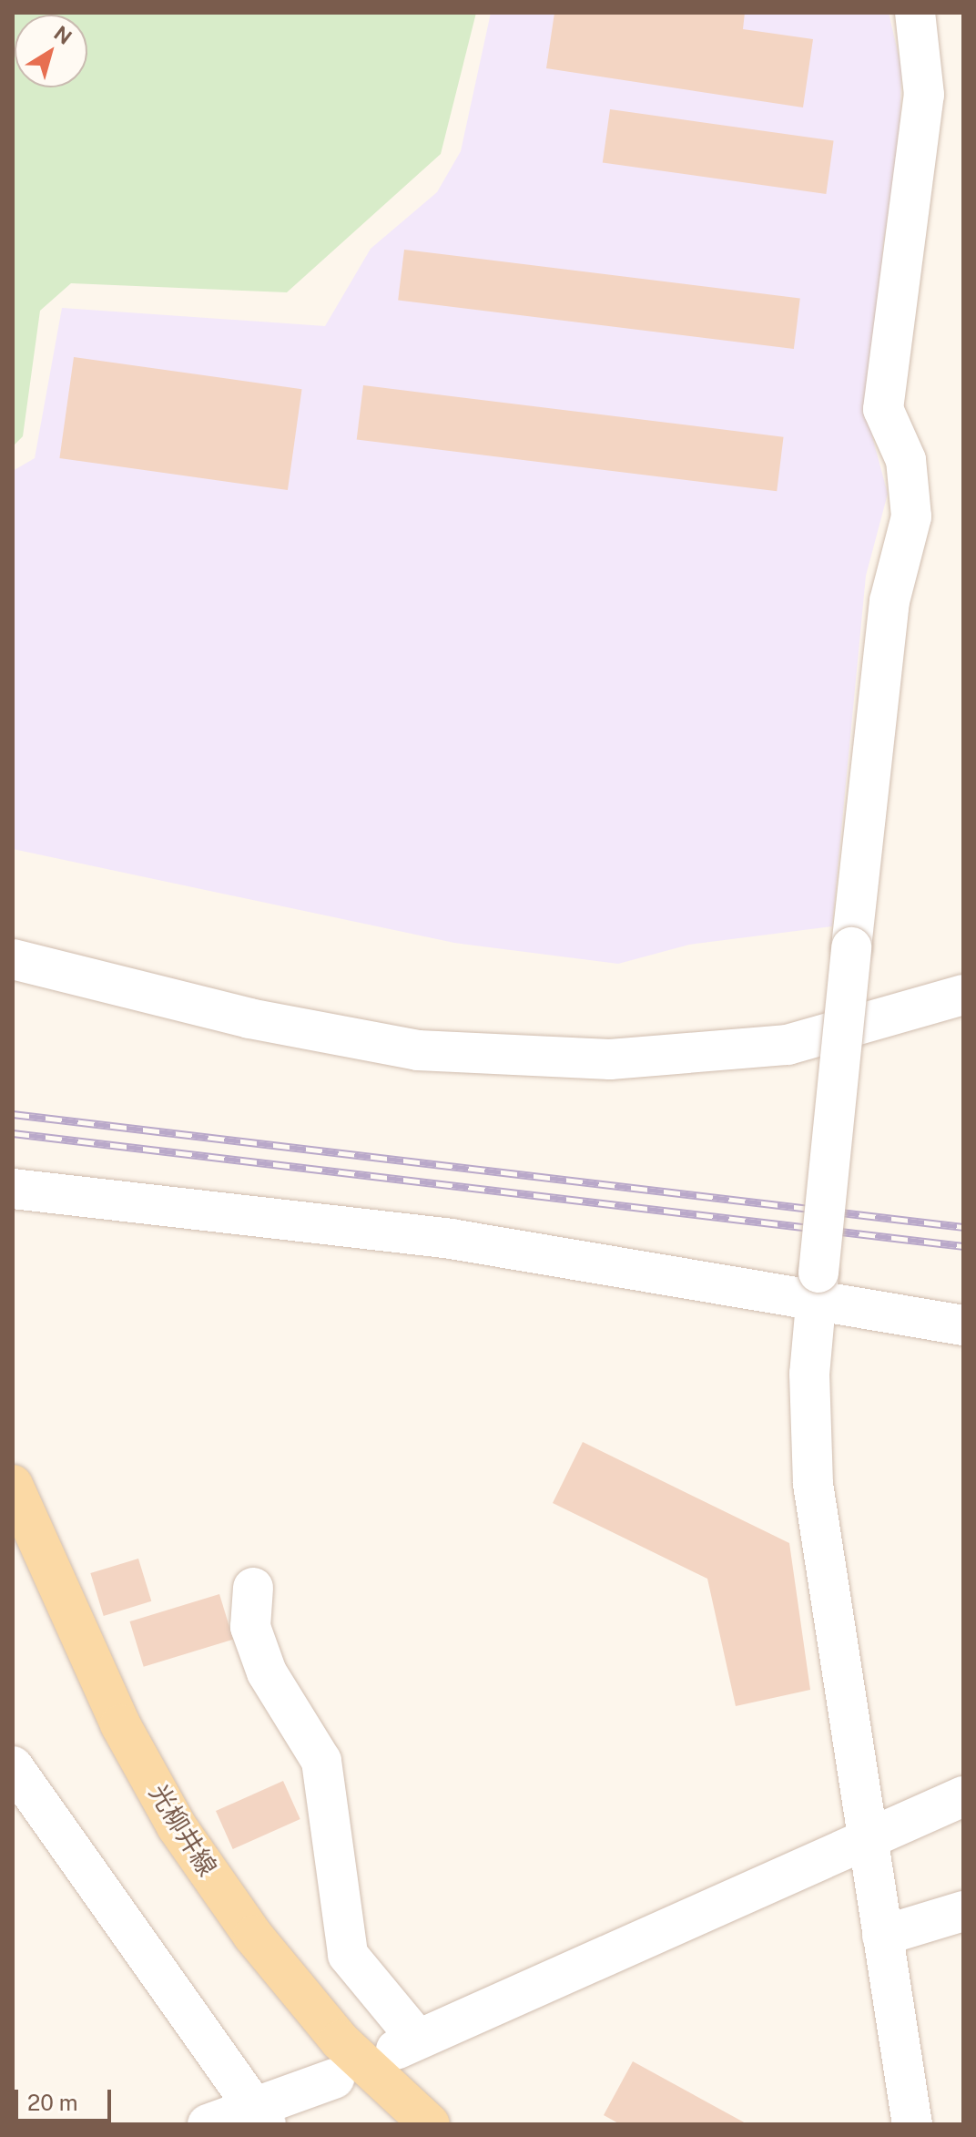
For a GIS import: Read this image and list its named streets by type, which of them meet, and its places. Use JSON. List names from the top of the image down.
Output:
{
  "streets": {
    "main road": ["光柳井線"]
  },
  "scale_bar": "20 m",
  "north": "top right"
}
